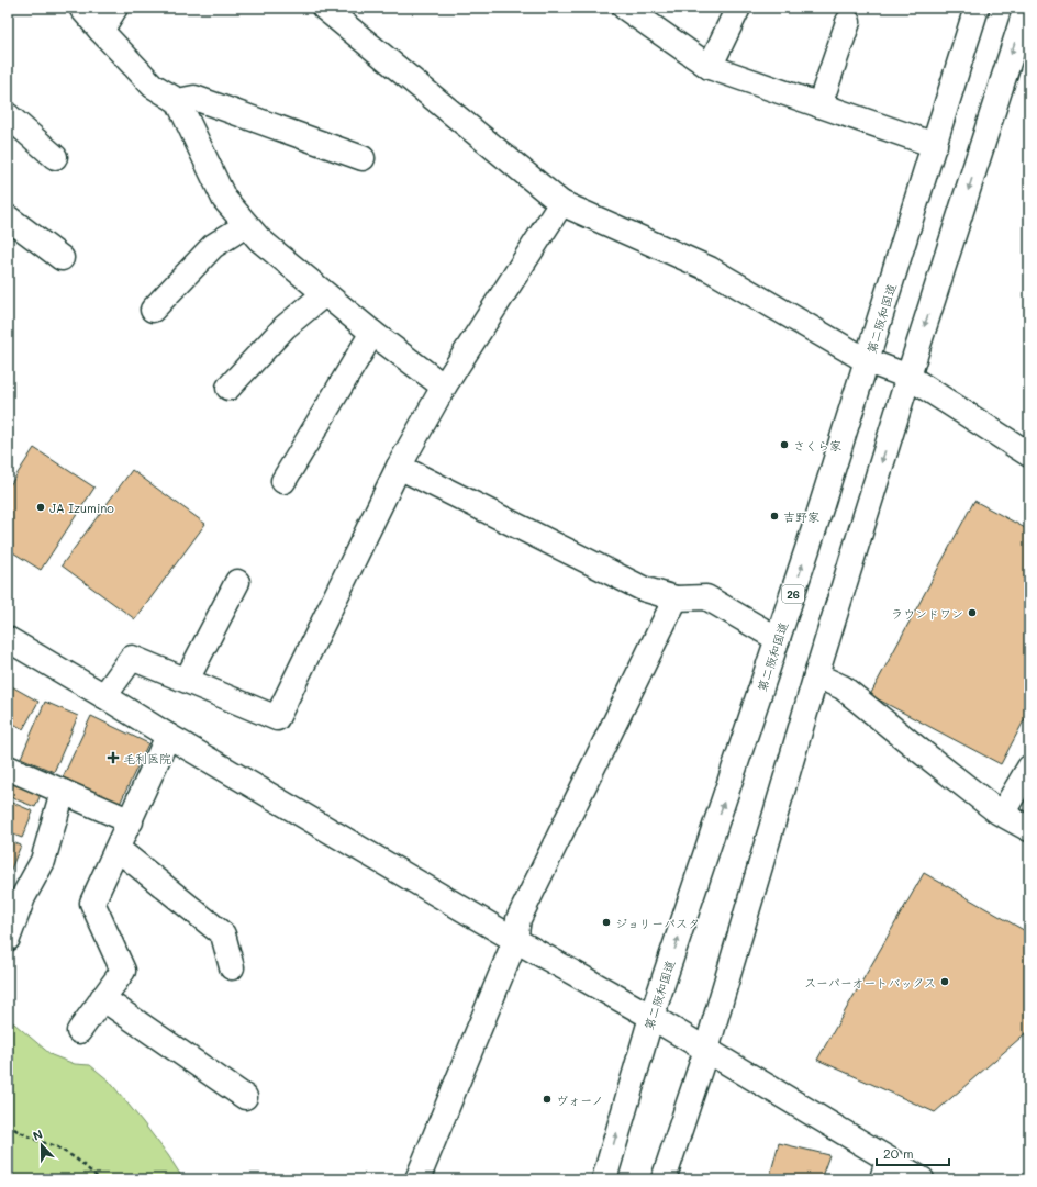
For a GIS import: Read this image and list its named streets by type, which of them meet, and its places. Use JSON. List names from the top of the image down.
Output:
{
  "streets": {
    "main road": ["第二阪和国道", "26"]
  },
  "places": {
    "other": [
      "さくら家",
      "JA Izumino",
      "吉野家",
      "ラウンドワン",
      "ジョリーパスタ",
      "スーパーオートバックス",
      "ヴォーノ"
    ],
    "health": ["毛利医院"]
  },
  "scale_bar": "20 m",
  "north": "top"
}
